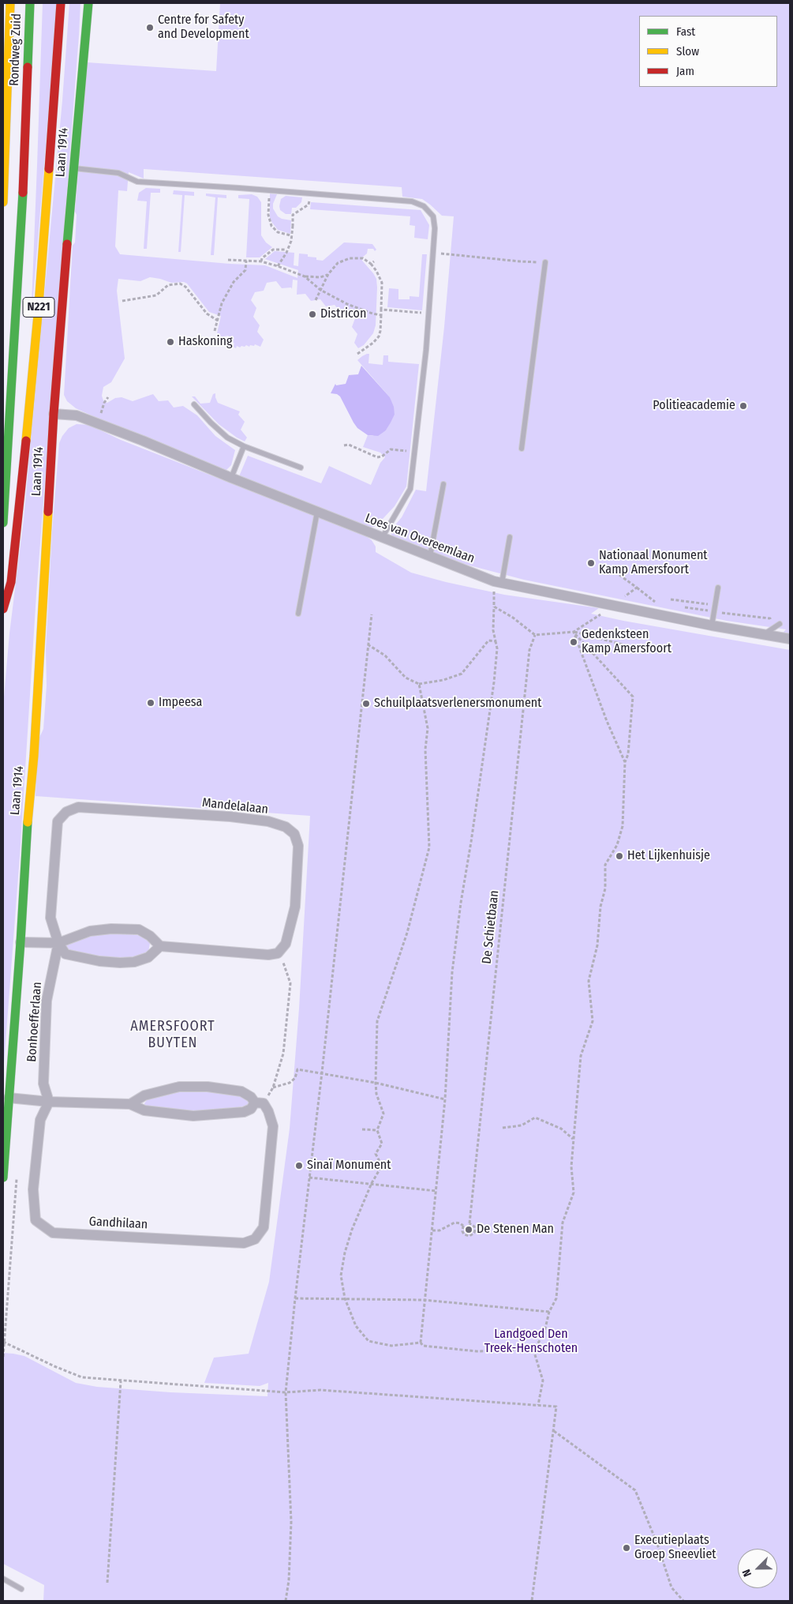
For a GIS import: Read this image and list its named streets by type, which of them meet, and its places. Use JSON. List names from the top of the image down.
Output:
{
  "streets": {
    "main road": ["Rondweg Zuid", "Laan 1914", "N221"],
    "street": [
      "Loes van Overeemlaan",
      "Mandelalaan",
      "Bonhoefferlaan",
      "Gandhilaan"
    ],
    "path": ["De Schietbaan"]
  },
  "crossings": [
    ["Laan 1914", "Loes van Overeemlaan"],
    ["Mandelalaan", "Bonhoefferlaan"],
    ["Bonhoefferlaan", "Gandhilaan"]
  ],
  "districts": ["AMERSFOORT BUYTEN"],
  "parks": ["Landgoed Den Treek-Henschoten"],
  "places": [
    "Centre for Safety and Development",
    "Districon",
    "Haskoning",
    "Politieacademie",
    "Nationaal Monument Kamp Amersfoort",
    "Gedenksteen Kamp Amersfoort",
    "Impeesa",
    "Schuilplaatsverlenersmonument",
    "Het Lijkenhuisje",
    "Sinaï Monument",
    "De Stenen Man",
    "Executieplaats Groep Sneevliet"
  ],
  "legend": ["Fast", "Slow", "Jam"],
  "north": "bottom left"
}
